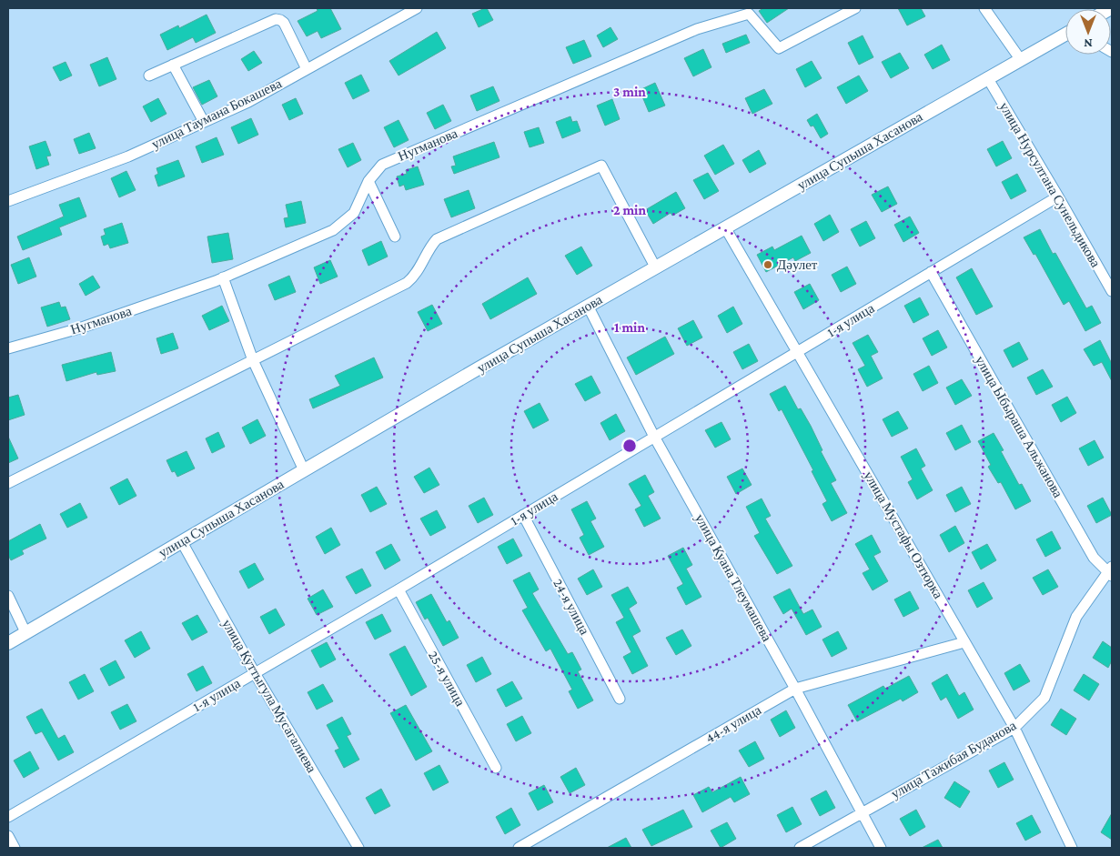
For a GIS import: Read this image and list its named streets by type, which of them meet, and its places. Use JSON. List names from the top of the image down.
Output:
{
  "streets": {
    "street": [
      "улица Таумана Бокашева",
      "Нугманова",
      "улица Супыша Хасанова",
      "улица Нурсултана Сунельдикова",
      "1-я улица",
      "улица Ыбыраша Альжанова",
      "улица Мустафы Озтюрка",
      "улица Куана Тлеумашева",
      "24-я улица",
      "25-я улица",
      "улица Куттыгула Мусагалиева",
      "44-я улица",
      "улица Тажибая Буданова"
    ]
  },
  "crossings": [
    ["улица Супыша Хасанова", "улица Нурсултана Сунельдикова"],
    ["улица Супыша Хасанова", "улица Мустафы Озтюрка"],
    ["улица Супыша Хасанова", "улица Куана Тлеумашева"],
    ["улица Супыша Хасанова", "улица Куттыгула Мусагалиева"],
    ["улица Нурсултана Сунельдикова", "1-я улица"],
    ["1-я улица", "улица Ыбыраша Альжанова"],
    ["1-я улица", "улица Мустафы Озтюрка"],
    ["1-я улица", "улица Куана Тлеумашева"],
    ["1-я улица", "24-я улица"],
    ["1-я улица", "25-я улица"],
    ["1-я улица", "улица Куттыгула Мусагалиева"],
    ["улица Ыбыраша Альжанова", "улица Тажибая Буданова"],
    ["улица Мустафы Озтюрка", "44-я улица"],
    ["улица Мустафы Озтюрка", "улица Тажибая Буданова"],
    ["улица Куана Тлеумашева", "44-я улица"],
    ["улица Куана Тлеумашева", "улица Тажибая Буданова"]
  ],
  "places": ["Дәулет"],
  "north": "bottom",
  "rings": ["3 min", "2 min", "1 min"]
}
